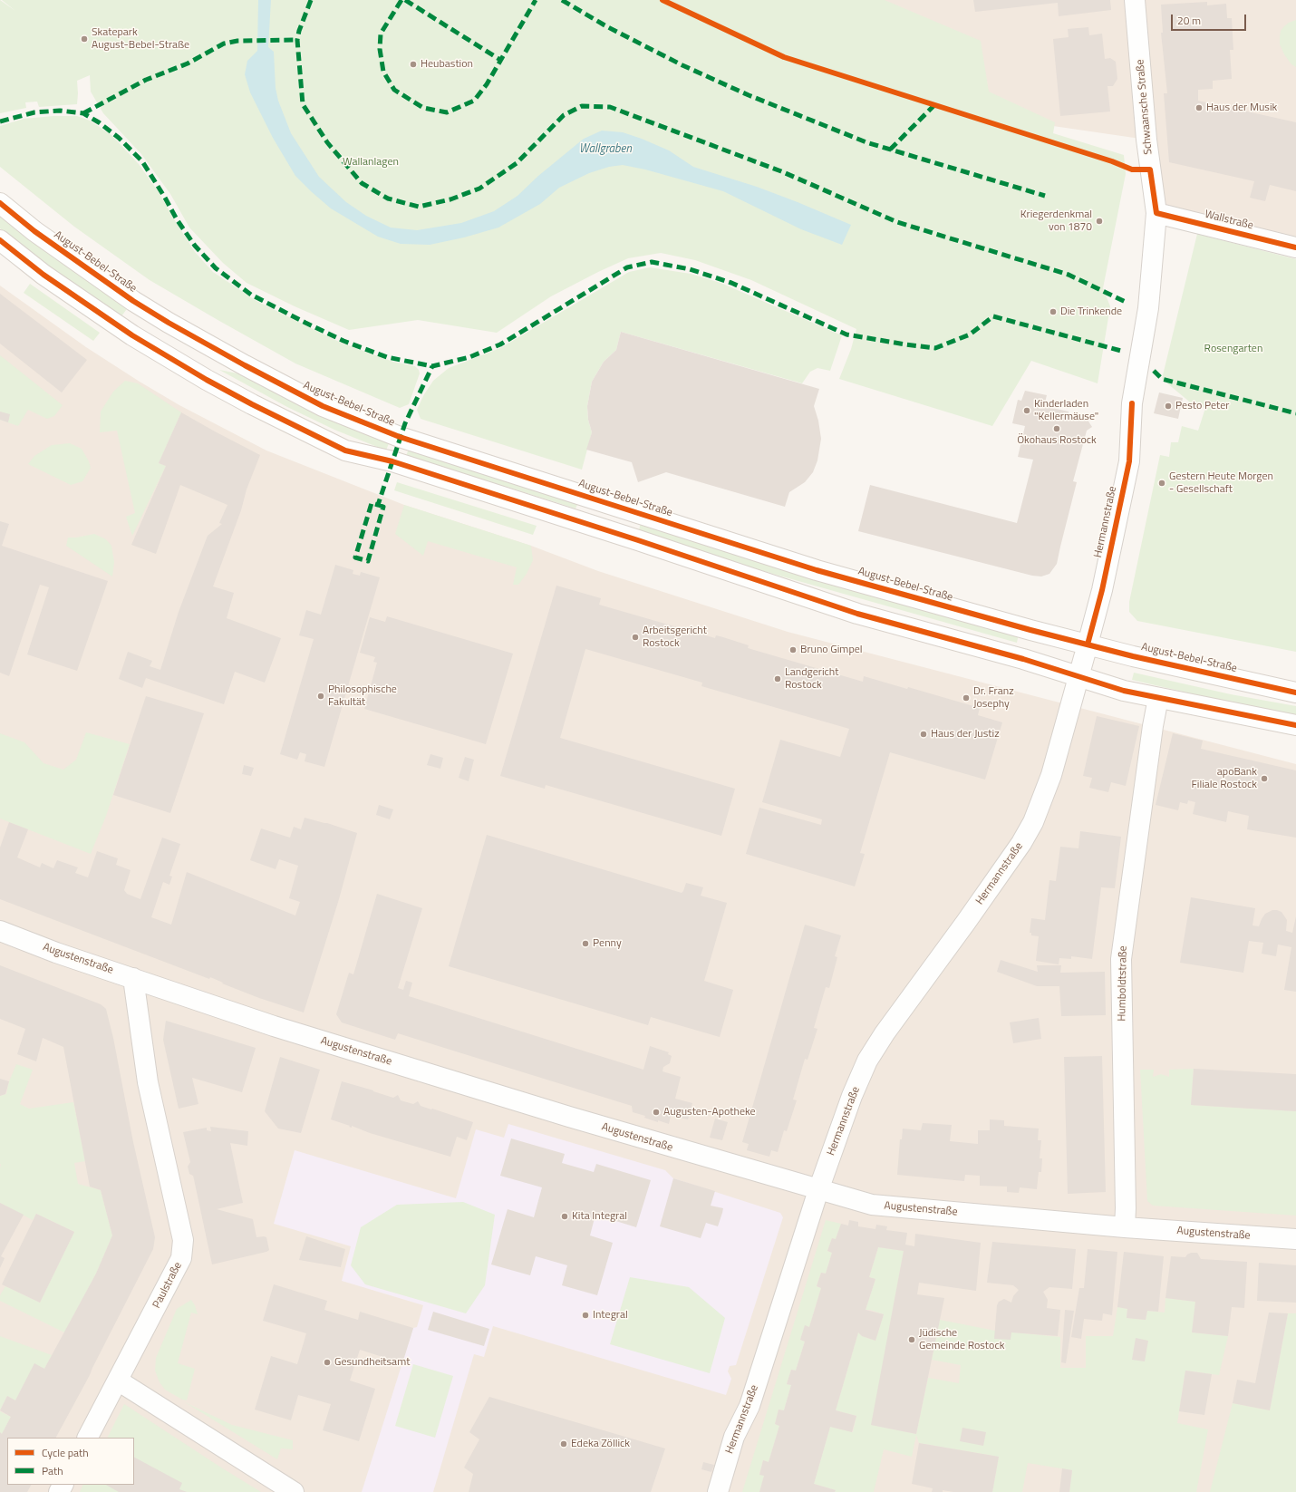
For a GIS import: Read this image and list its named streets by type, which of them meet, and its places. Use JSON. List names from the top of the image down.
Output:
{
  "streets": {
    "street": [
      "Schwaansche Straße",
      "Wallstraße",
      "August-Bebel-Straße",
      "Hermannstraße",
      "Augustenstraße",
      "Humboldtstraße",
      "Paulstraße"
    ]
  },
  "crossings": [
    ["Schwaansche Straße", "Wallstraße"],
    ["Schwaansche Straße", "Hermannstraße"],
    ["Wallstraße", "Hermannstraße"],
    ["August-Bebel-Straße", "Hermannstraße"],
    ["Hermannstraße", "Augustenstraße"],
    ["Augustenstraße", "Humboldtstraße"],
    ["Augustenstraße", "Paulstraße"]
  ],
  "water": ["Wallgraben"],
  "parks": ["Wallanlagen", "Rosengarten"],
  "places": [
    "Skatepark August-Bebel-Straße",
    "Heubastion",
    "Haus der Musik",
    "Kriegerdenkmal von 1870",
    "Die Trinkende",
    "Pesto Peter",
    "Kinderladen \"Kellermäuse\"",
    "Ökohaus Rostock",
    "Gestern Heute Morgen - Gesellschaft",
    "Arbeitsgericht Rostock",
    "Bruno Gimpel",
    "Landgericht Rostock",
    "Philosophische Fakultät",
    "Dr. Franz Josephy",
    "Haus der Justiz",
    "apoBank Filiale Rostock",
    "Penny",
    "Augusten-Apotheke",
    "Kita Integral",
    "Integral",
    "Jüdische Gemeinde Rostock",
    "Gesundheitsamt",
    "Edeka Zöllick"
  ],
  "legend": ["Cycle path", "Path"],
  "scale_bar": "20 m"
}
